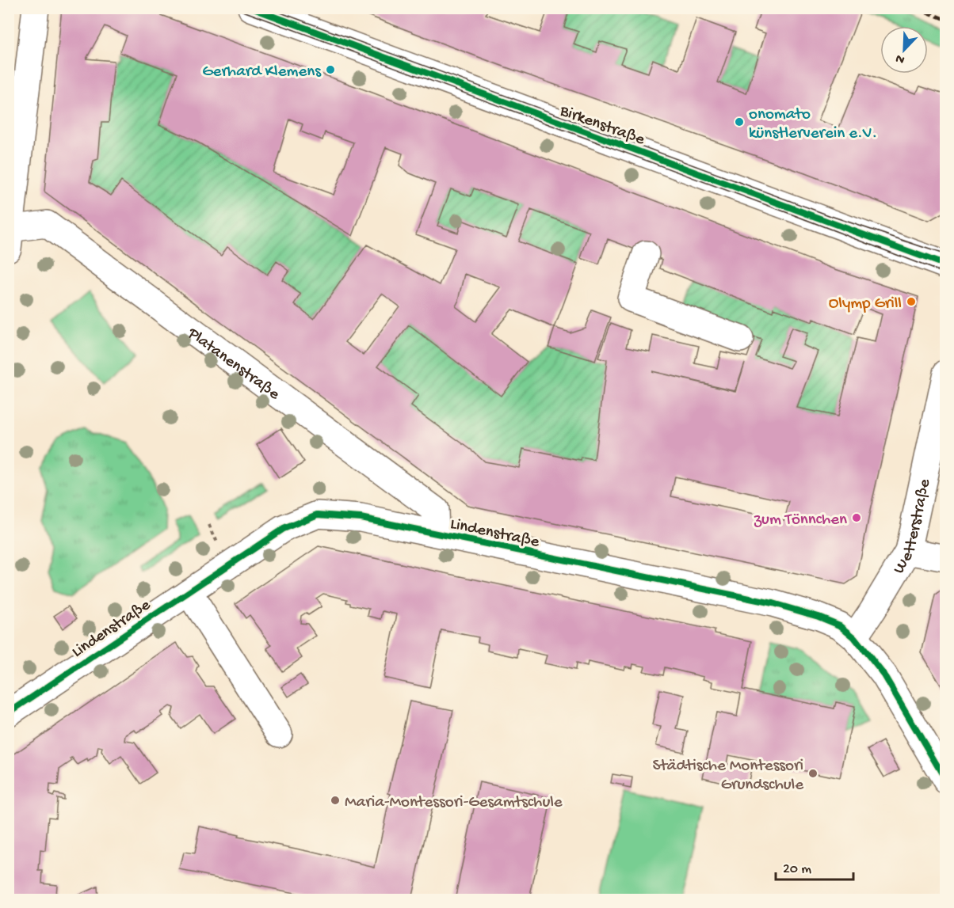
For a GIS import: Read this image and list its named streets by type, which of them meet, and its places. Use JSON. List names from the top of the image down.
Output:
{
  "streets": {
    "street": [
      "Birkenstraße",
      "Platanenstraße",
      "Wetterstraße",
      "Lindenstraße"
    ]
  },
  "crossings": [
    ["Platanenstraße", "Lindenstraße"],
    ["Wetterstraße", "Lindenstraße"]
  ],
  "places": [
    "Gerhard Klemens",
    "onomato künstlerverein e.V.",
    "Olymp Grill",
    "zum Tönnchen",
    "Städtische Montessori Grundschule",
    "Maria-Montessori-Gesamtschule"
  ],
  "scale_bar": "20 m",
  "north": "bottom left"
}
